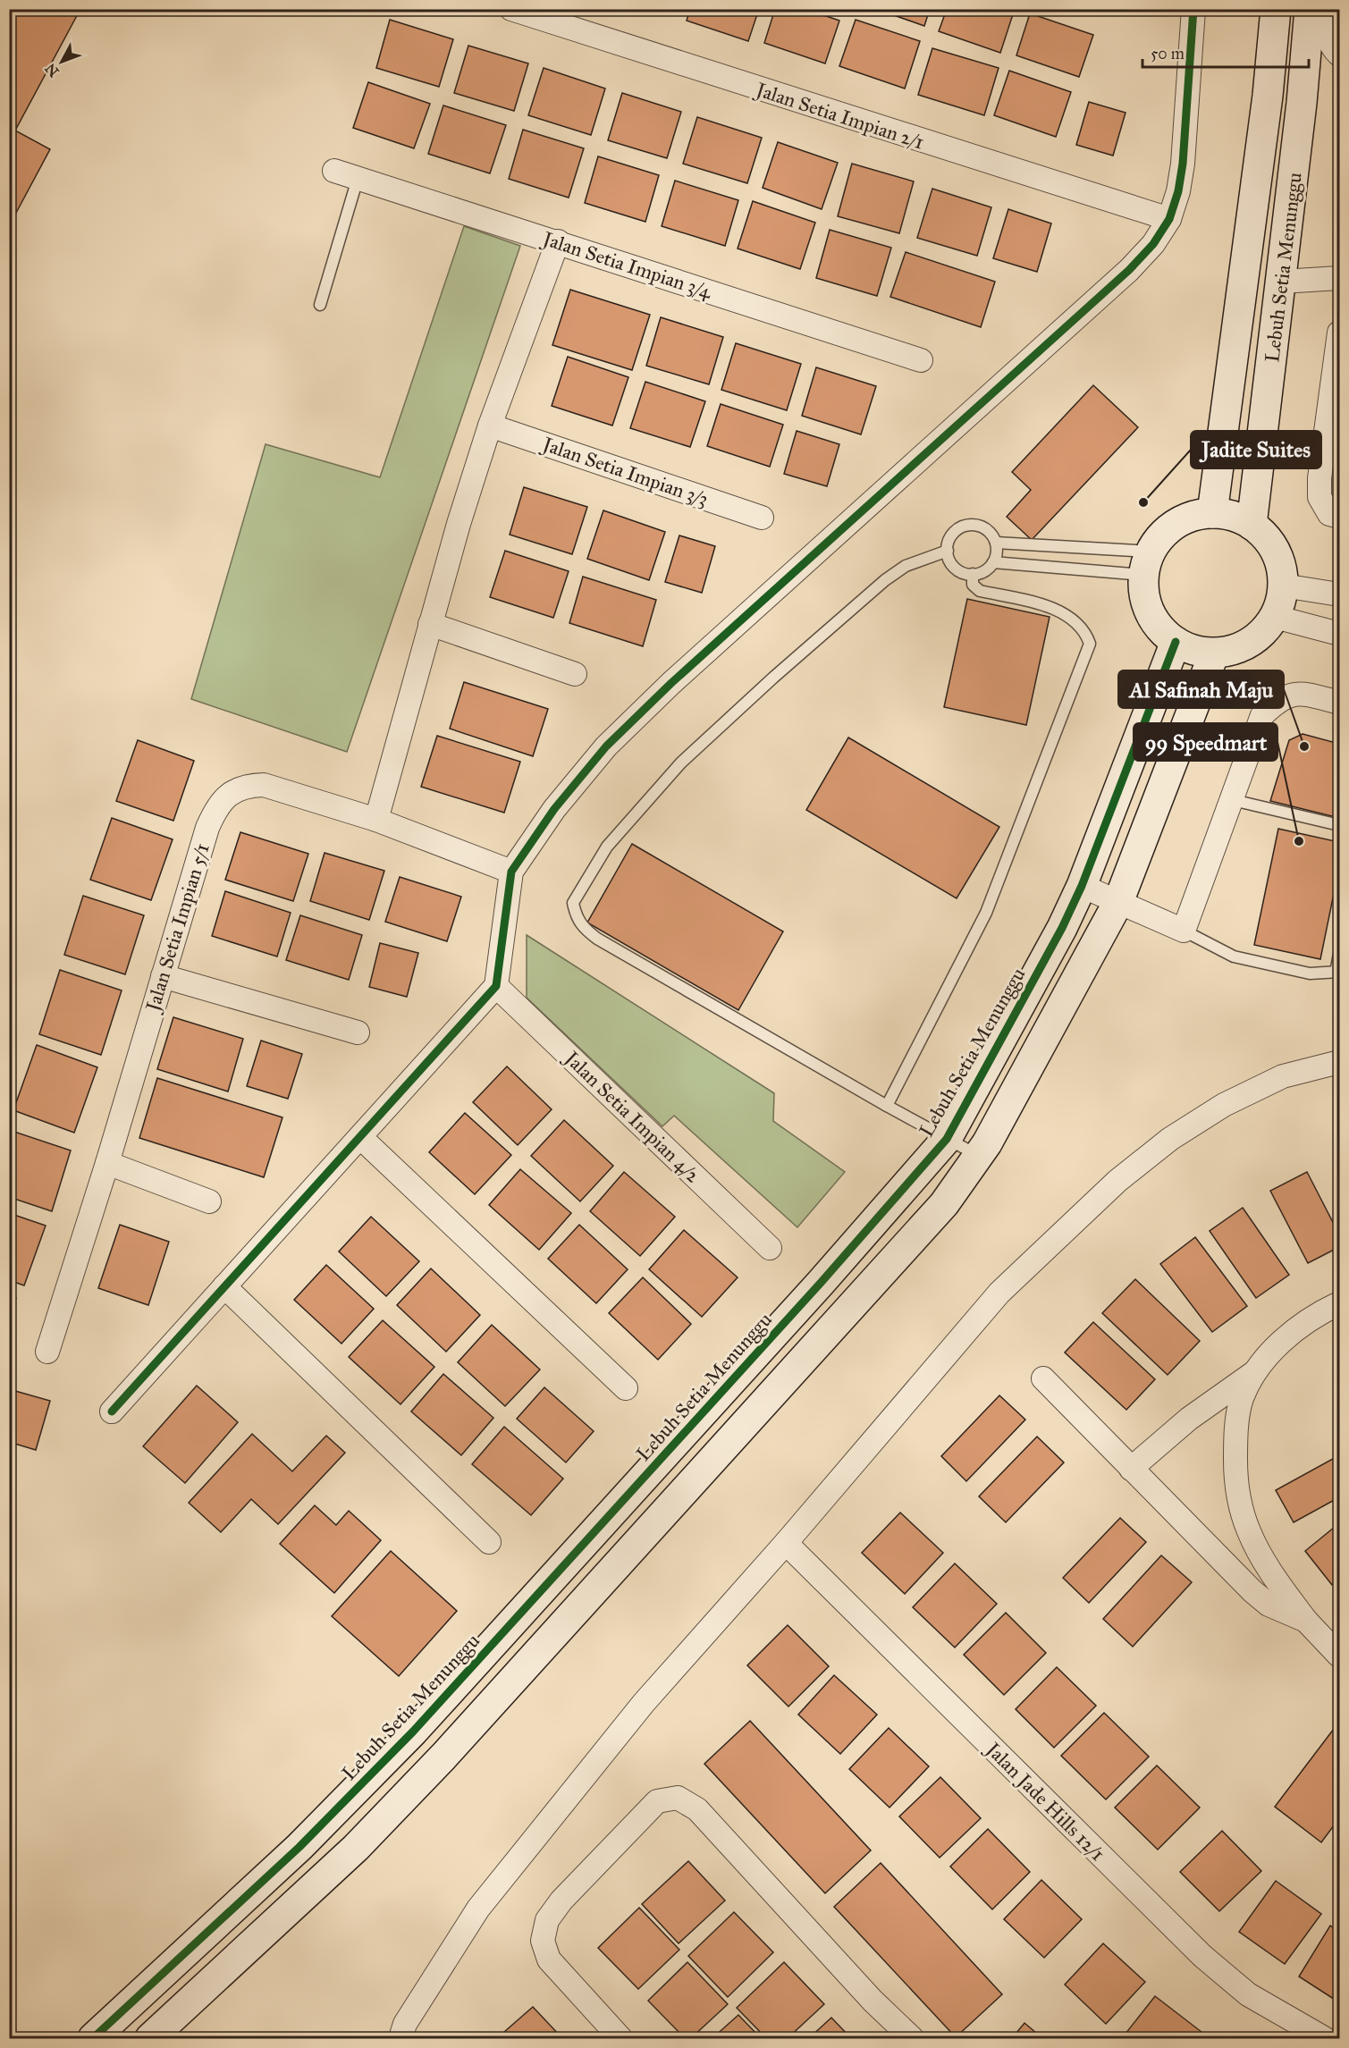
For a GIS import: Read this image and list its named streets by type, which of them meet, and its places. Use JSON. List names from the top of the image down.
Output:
{
  "streets": {
    "street": [
      "Jalan Setia Impian 2/1",
      "Jalan Setia Impian 3/4",
      "Lebuh Setia Menunggu",
      "Jalan Setia Impian 3/3",
      "Jalan Setia Impian 5/1",
      "Jalan Setia Impian 4/2",
      "Jalan Jade Hills 12/1"
    ]
  },
  "places": ["Jadite Suites", "Al Safinah Maju", "99 Speedmart"],
  "scale_bar": "50 m",
  "north": "bottom left"
}
